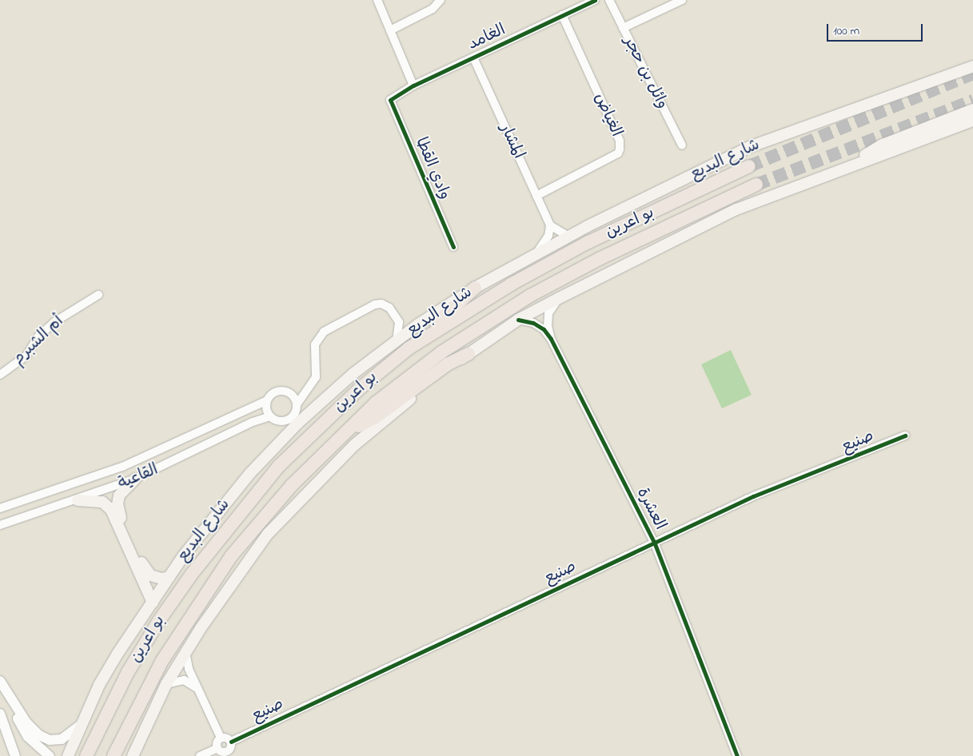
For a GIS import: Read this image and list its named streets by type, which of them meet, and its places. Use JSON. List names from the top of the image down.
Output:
{
  "streets": {
    "highway": ["بو اعرين"],
    "main road": ["شارع البديع"],
    "street": [
      "الغامد",
      "وائل بن حجر",
      "الغياض",
      "المشار",
      "وادي القطا",
      "أم الشبرم",
      "صنيع",
      "القاعية",
      "العشرة"
    ]
  },
  "crossings": [
    ["الغامد", "الغياض"],
    ["الغامد", "المشار"],
    ["الغامد", "وادي القطا"],
    ["الغياض", "المشار"],
    ["صنيع", "العشرة"]
  ],
  "scale_bar": "100 m"
}
